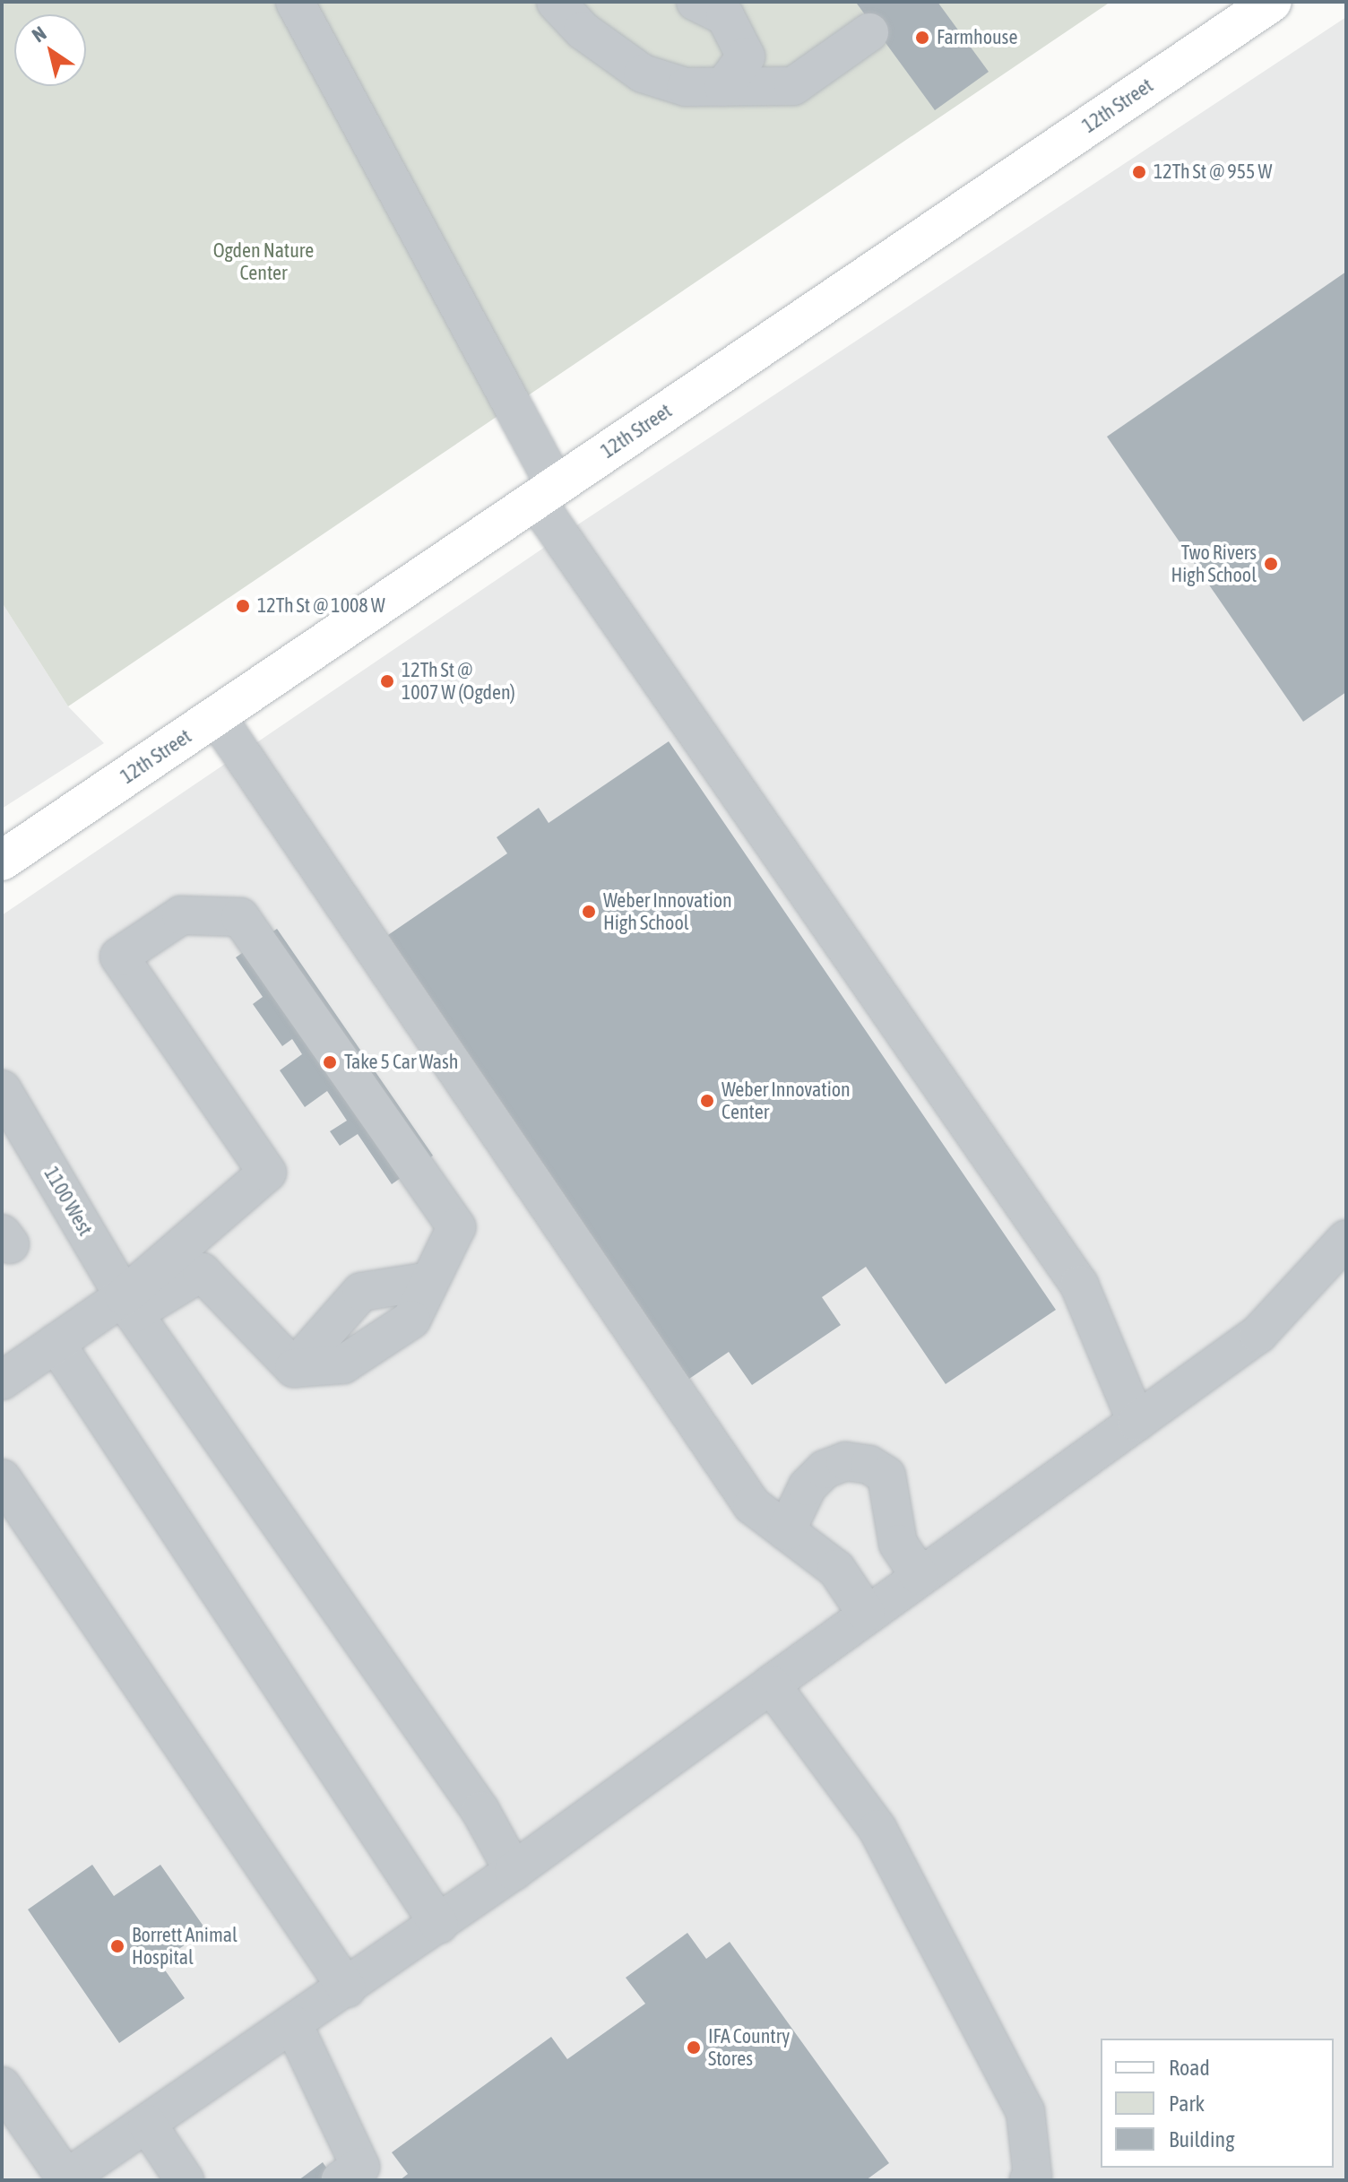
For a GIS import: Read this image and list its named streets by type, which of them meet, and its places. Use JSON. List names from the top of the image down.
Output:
{
  "streets": {
    "main road": ["12th Street"],
    "street": ["1100 West"]
  },
  "parks": ["Ogden Nature Center"],
  "places": [
    "Farmhouse",
    "12Th St @ 955 W",
    "Two Rivers High School",
    "12Th St @ 1008 W",
    "12Th St @ 1007 W (Ogden)",
    "Weber Innovation High School",
    "Take 5 Car Wash",
    "Weber Innovation Center",
    "Borrett Animal Hospital",
    "IFA Country Stores"
  ],
  "legend": ["Road", "Park", "Building"],
  "north": "top left"
}
